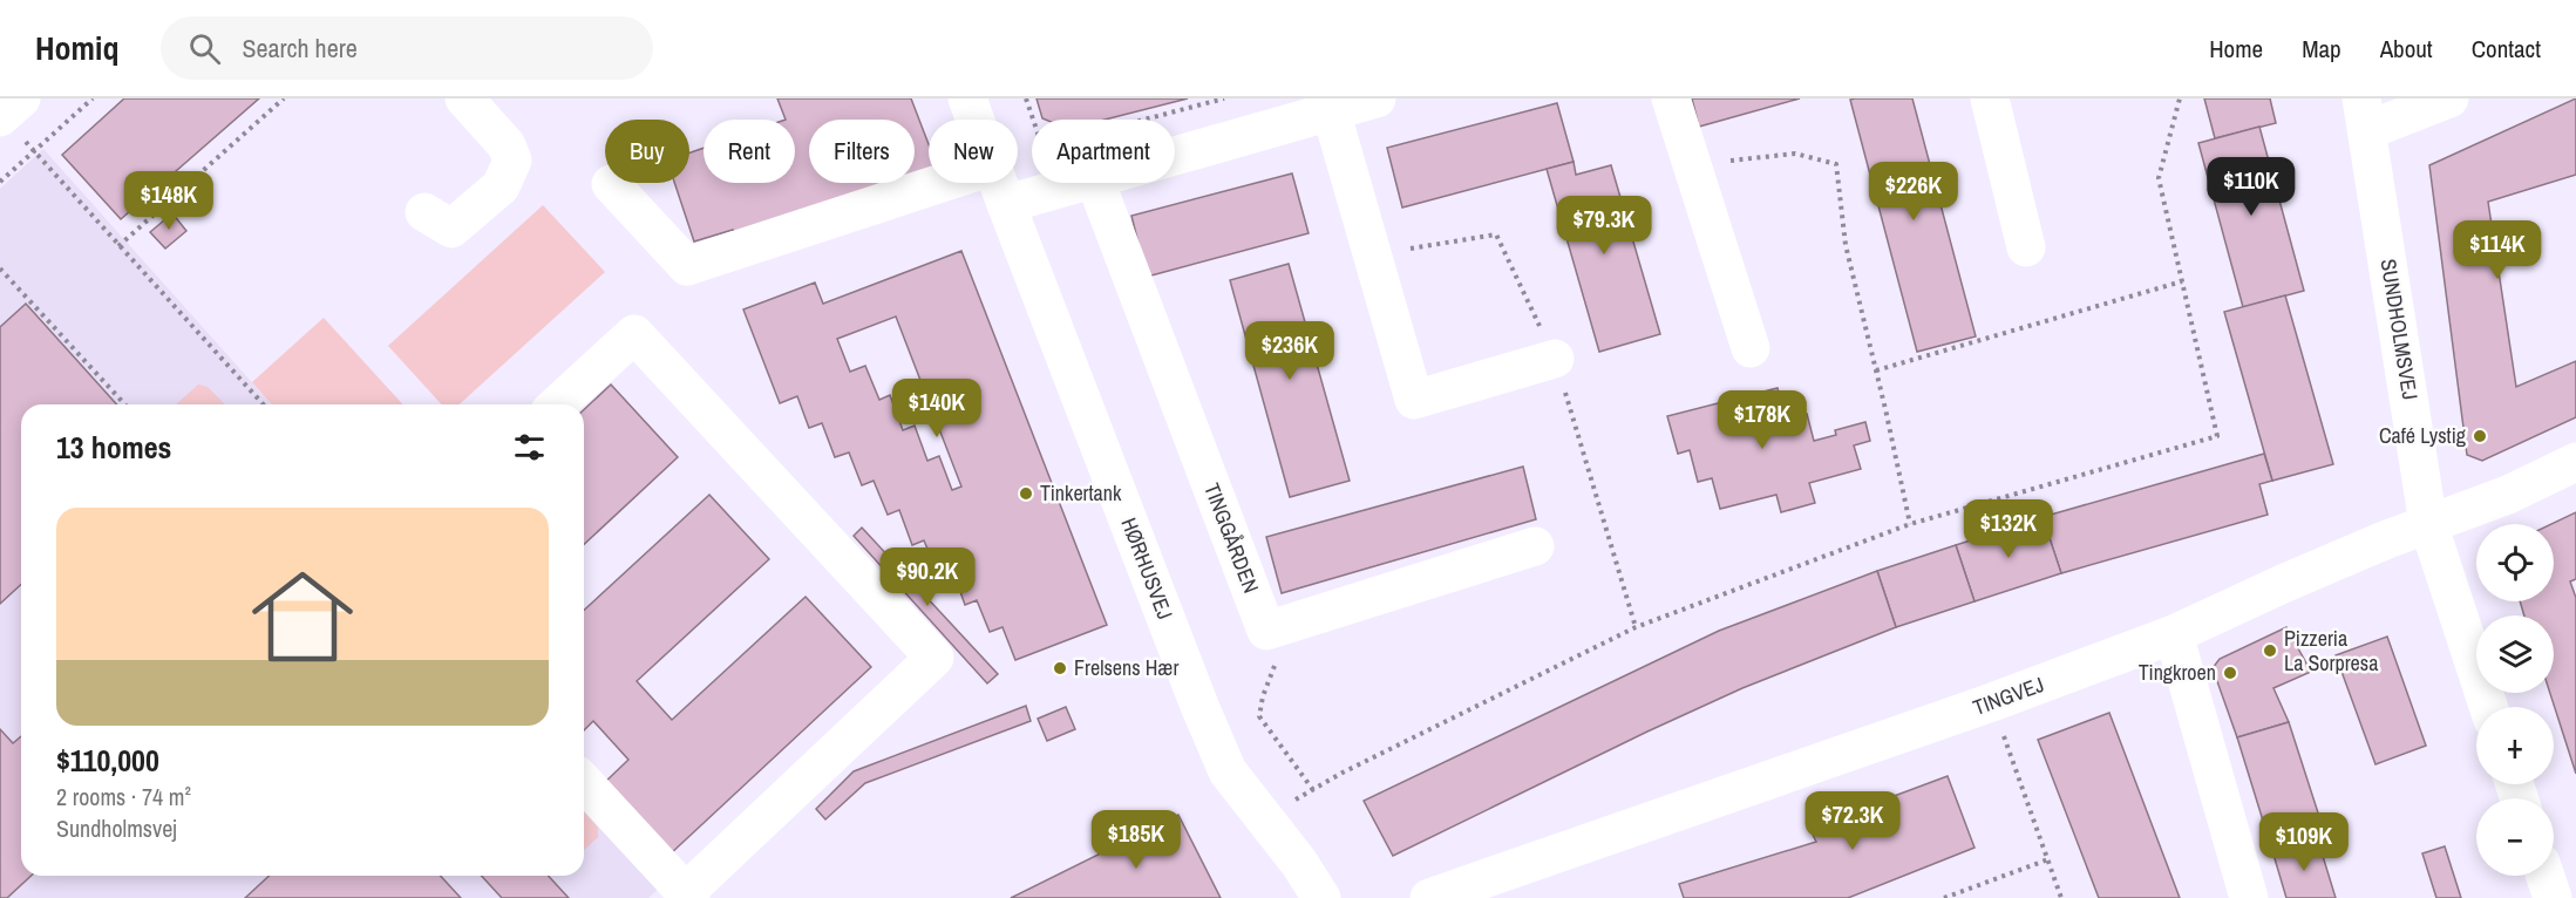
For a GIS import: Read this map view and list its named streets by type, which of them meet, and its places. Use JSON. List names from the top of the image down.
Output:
{
  "streets": {
    "street": [
      "SUNDHOLMSVEJ",
      "TINGGÅRDEN",
      "HØRHUSVEJ",
      "TINGVEJ"
    ]
  },
  "crossings": [
    ["SUNDHOLMSVEJ", "TINGVEJ"]
  ],
  "places": [
    "Café Lystig",
    "Tinkertank",
    "Pizzeria La Sorpresa",
    "Frelsens Hær",
    "Tingkroen"
  ],
  "page": {
    "header": "Homiq",
    "search": "Search here",
    "nav": [
      "Home",
      "Map",
      "About",
      "Contact"
    ],
    "chip": [
      "Buy",
      "Rent",
      "Filters",
      "New",
      "Apartment"
    ],
    "price": [
      "$110K",
      "$226K",
      "$148K",
      "$79.3K",
      "$114K",
      "$236K",
      "$140K",
      "$178K",
      "$132K",
      "$90.2K",
      "$72.3K",
      "$185K",
      "$109K"
    ],
    "heading": "13 homes",
    "list": [
      {
        "name": "$110,000",
        "note": "2 rooms · 74 m² · Sundholmsvej"
      }
    ],
    "map_buttons": ["+", "−"]
  }
}
